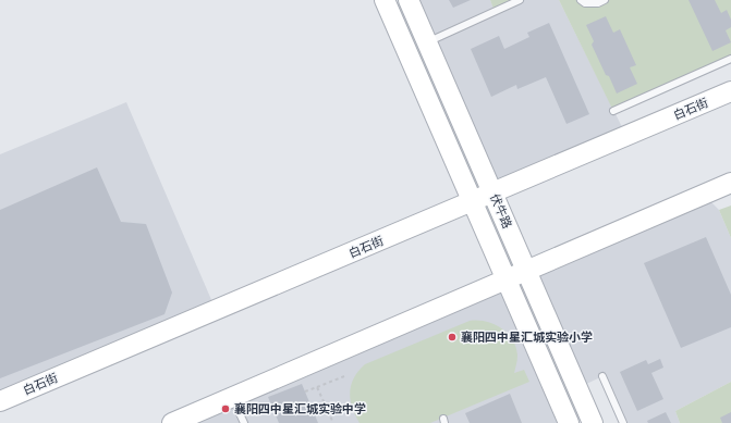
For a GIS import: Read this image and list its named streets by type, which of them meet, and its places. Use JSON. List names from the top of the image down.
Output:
{
  "streets": {
    "street": ["白石街", "伏牛路"]
  },
  "crossings": [
    ["白石街", "伏牛路"]
  ],
  "places": ["襄阳四中星汇城实验小学", "襄阳四中星汇城实验中学"]
}
